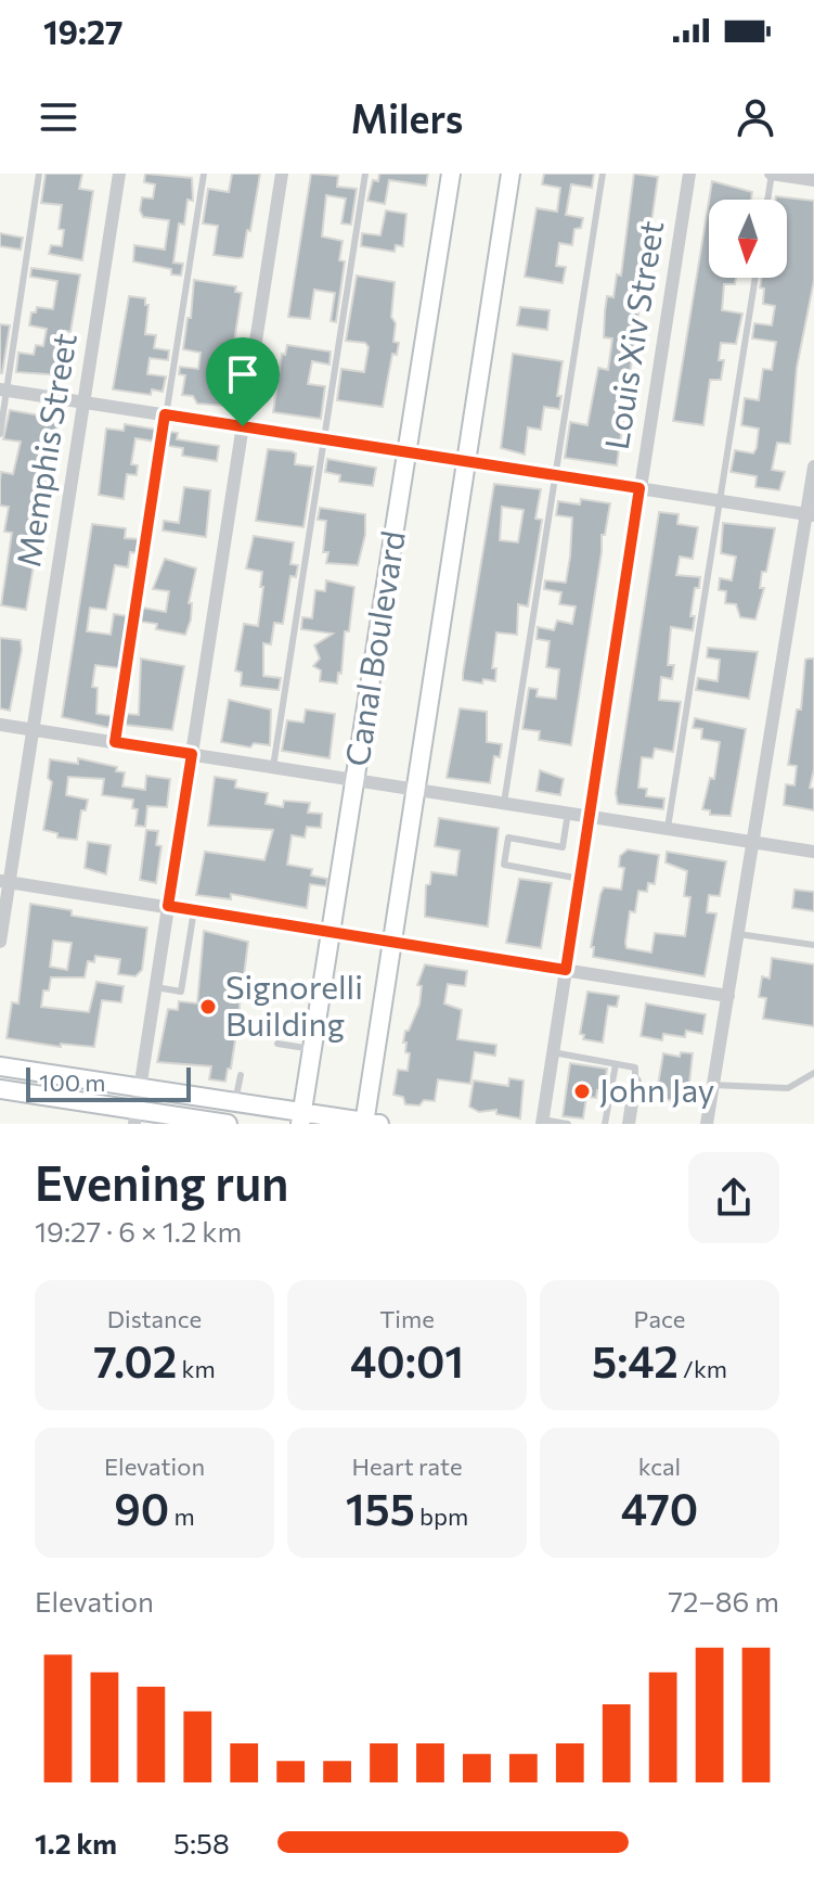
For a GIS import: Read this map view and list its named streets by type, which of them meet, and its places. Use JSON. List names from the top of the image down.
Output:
{
  "streets": {
    "main road": ["Canal Boulevard"],
    "street": ["Louis Xiv Street", "Memphis Street"]
  },
  "places": ["Signorelli Building", "John Jay"],
  "scale_bar": "100 m",
  "north": "bottom",
  "page": {
    "status": "19:27",
    "header": "Milers",
    "scale": "100 m",
    "heading": ["Evening run", "19:27 · 6 × 1.2 km"],
    "stats": [
      ["Distance", "7.02 km"],
      ["Time", "40:01"],
      ["Pace", "5:42 /km"],
      ["Elevation", "90 m"],
      ["Heart rate", "155 bpm"],
      ["kcal", "470"]
    ],
    "chart": ["Elevation", "72–86 m"],
    "list": [
      {
        "name": "1.2 km",
        "note": "5:58"
      }
    ]
  }
}
